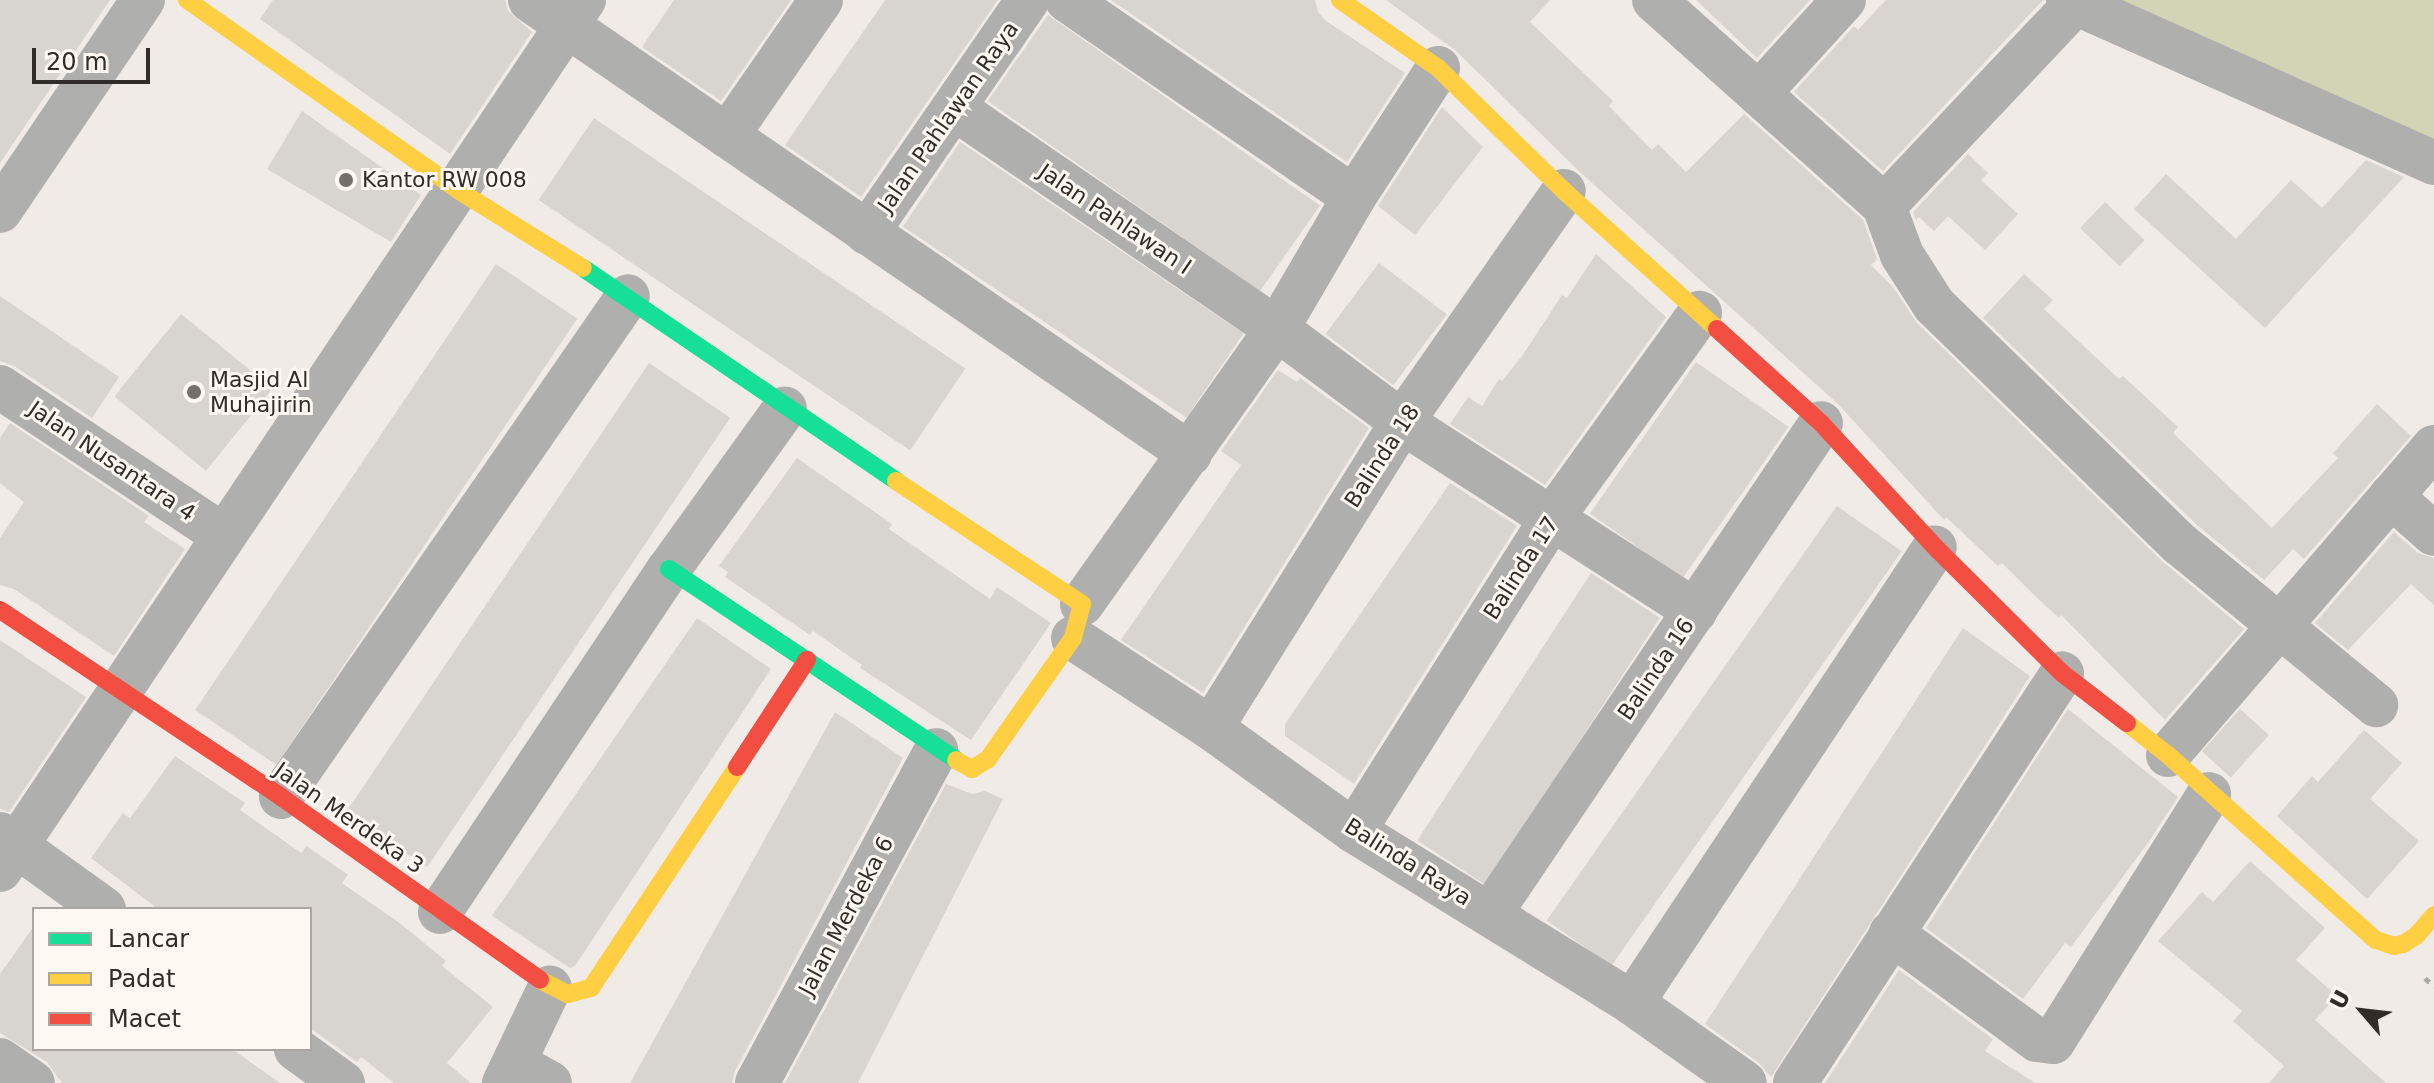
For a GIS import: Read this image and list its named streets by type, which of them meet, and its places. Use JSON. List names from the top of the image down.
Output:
{
  "streets": {
    "street": [
      "Jalan Pahlawan Raya",
      "Jalan Pahlawan I",
      "Balinda 18",
      "Jalan Nusantara 4",
      "Balinda 17",
      "Balinda 16",
      "Jalan Merdeka 3",
      "Balinda Raya",
      "Jalan Merdeka 6"
    ]
  },
  "crossings": [
    ["Jalan Pahlawan Raya", "Jalan Pahlawan I"],
    ["Jalan Pahlawan I", "Balinda 18"],
    ["Jalan Pahlawan I", "Balinda 17"],
    ["Jalan Pahlawan I", "Balinda 16"],
    ["Balinda 18", "Balinda Raya"],
    ["Balinda 17", "Balinda Raya"],
    ["Balinda 16", "Balinda Raya"]
  ],
  "places": ["Kantor RW 008", "Masjid Al Muhajirin"],
  "legend": ["Lancar", "Padat", "Macet"],
  "scale_bar": "20 m",
  "north": "top left"
}
